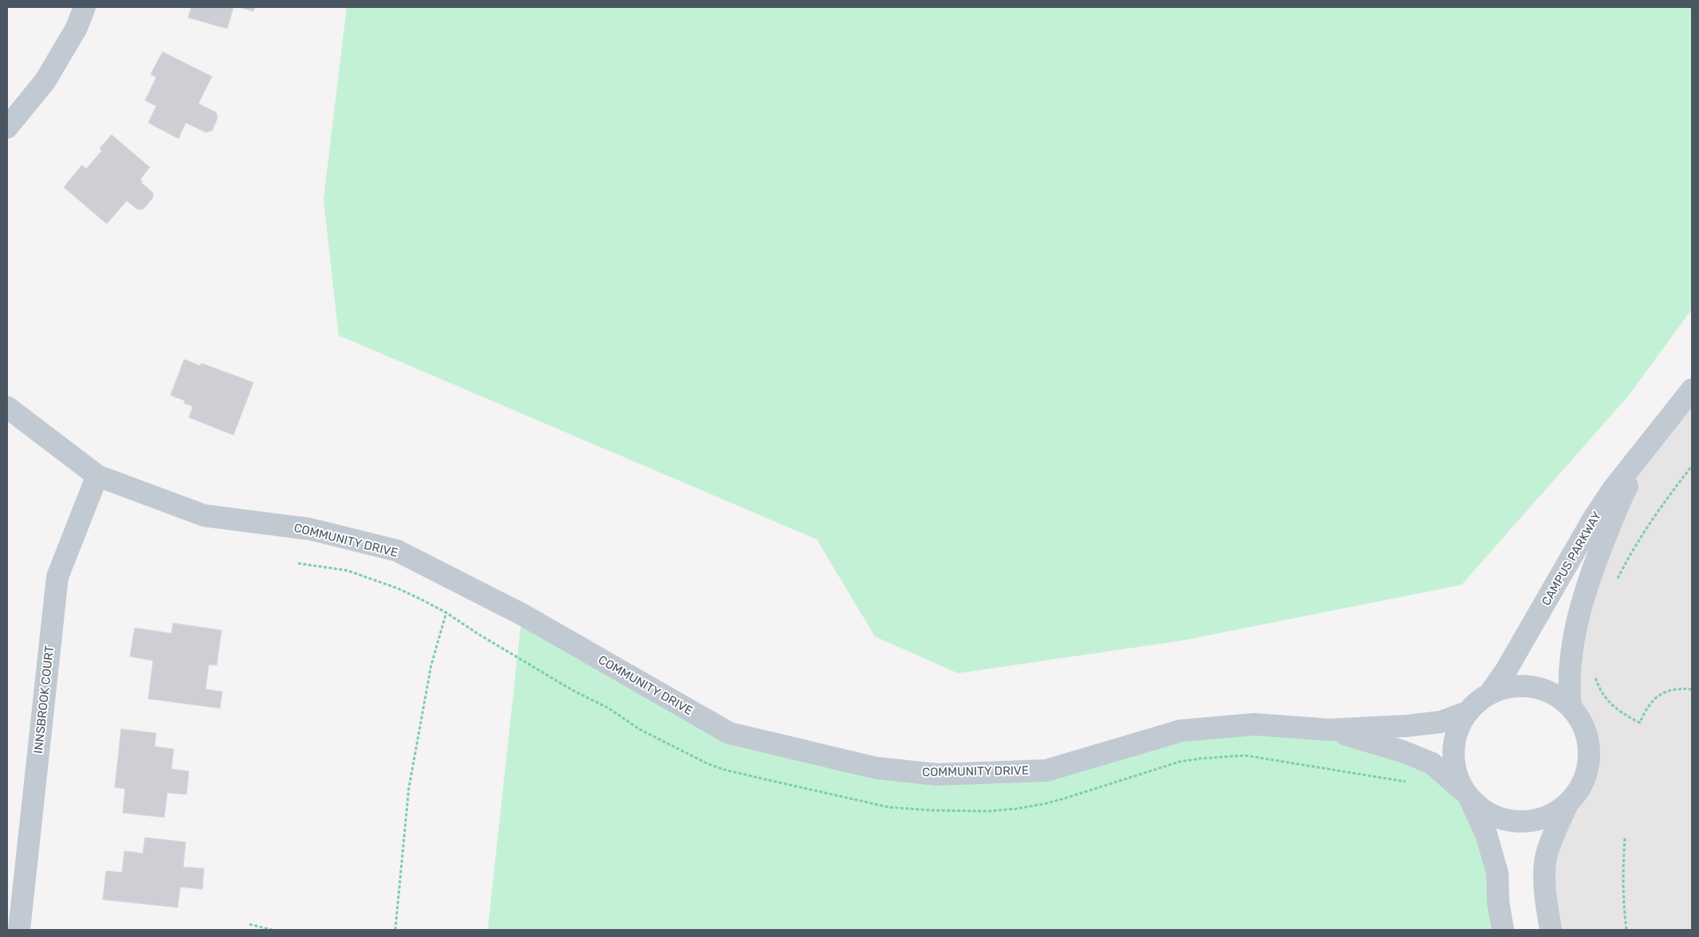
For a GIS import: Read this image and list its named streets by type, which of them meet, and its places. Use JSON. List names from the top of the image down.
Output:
{
  "streets": {
    "street": ["COMMUNITY DRIVE", "CAMPUS PARKWAY", "INNSBROOK COURT"]
  },
  "crossings": [
    ["COMMUNITY DRIVE", "CAMPUS PARKWAY"],
    ["COMMUNITY DRIVE", "INNSBROOK COURT"]
  ]
}
